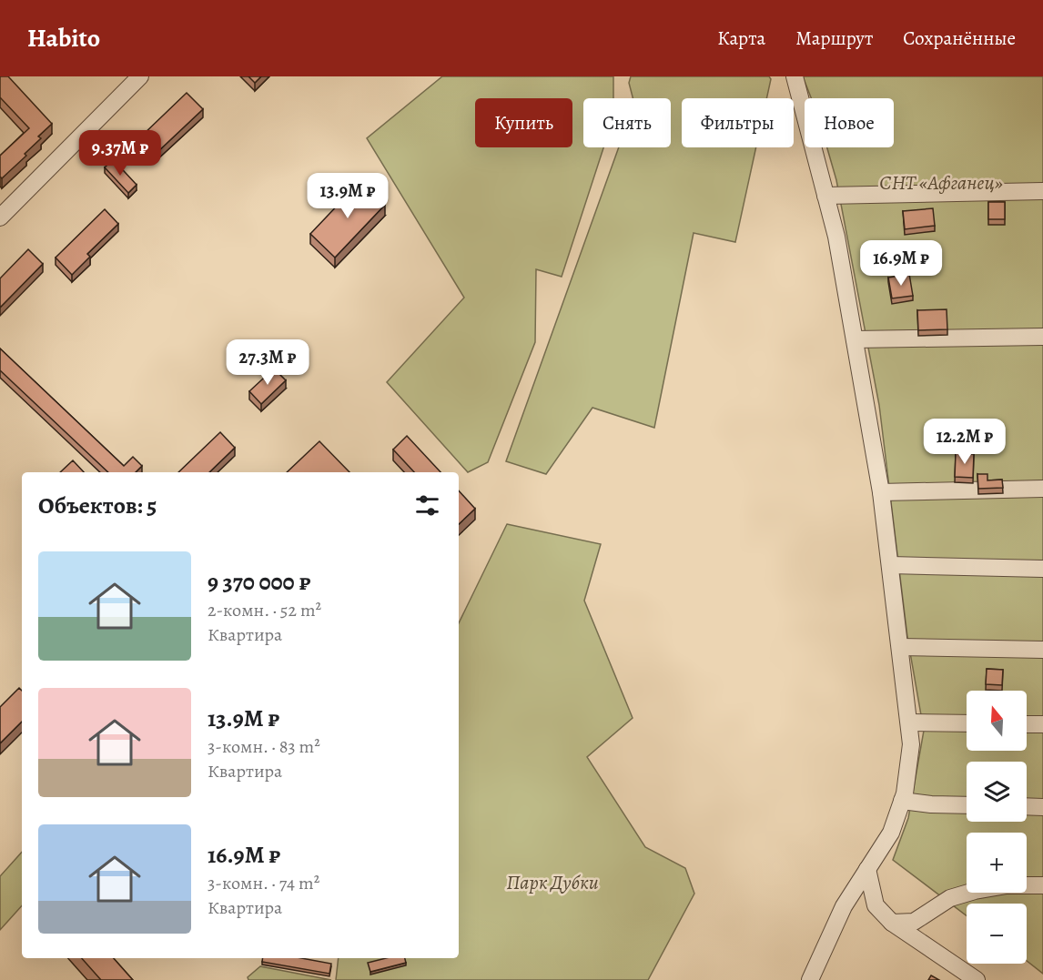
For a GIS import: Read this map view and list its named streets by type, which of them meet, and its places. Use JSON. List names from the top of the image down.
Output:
{
  "parks": ["СНТ «Афганец»", "Парк Дубки"],
  "north": "top",
  "page": {
    "header": "Habito",
    "nav": ["Карта", "Маршрут", "Сохранённые"],
    "chip": [
      "Купить",
      "Снять",
      "Фильтры",
      "Новое"
    ],
    "price": [
      "9.37M ₽",
      "13.9M ₽",
      "16.9M ₽",
      "27.3M ₽",
      "12.2M ₽"
    ],
    "heading": "Объектов: 5",
    "list": [
      {
        "name": "9 370 000 ₽",
        "note": "2-комн. · 52 m² · Квартира"
      },
      {
        "name": "13.9M ₽",
        "note": "3-комн. · 83 m² · Квартира"
      },
      {
        "name": "16.9M ₽",
        "note": "3-комн. · 74 m² · Квартира"
      }
    ],
    "map_buttons": ["+", "−"]
  }
}
